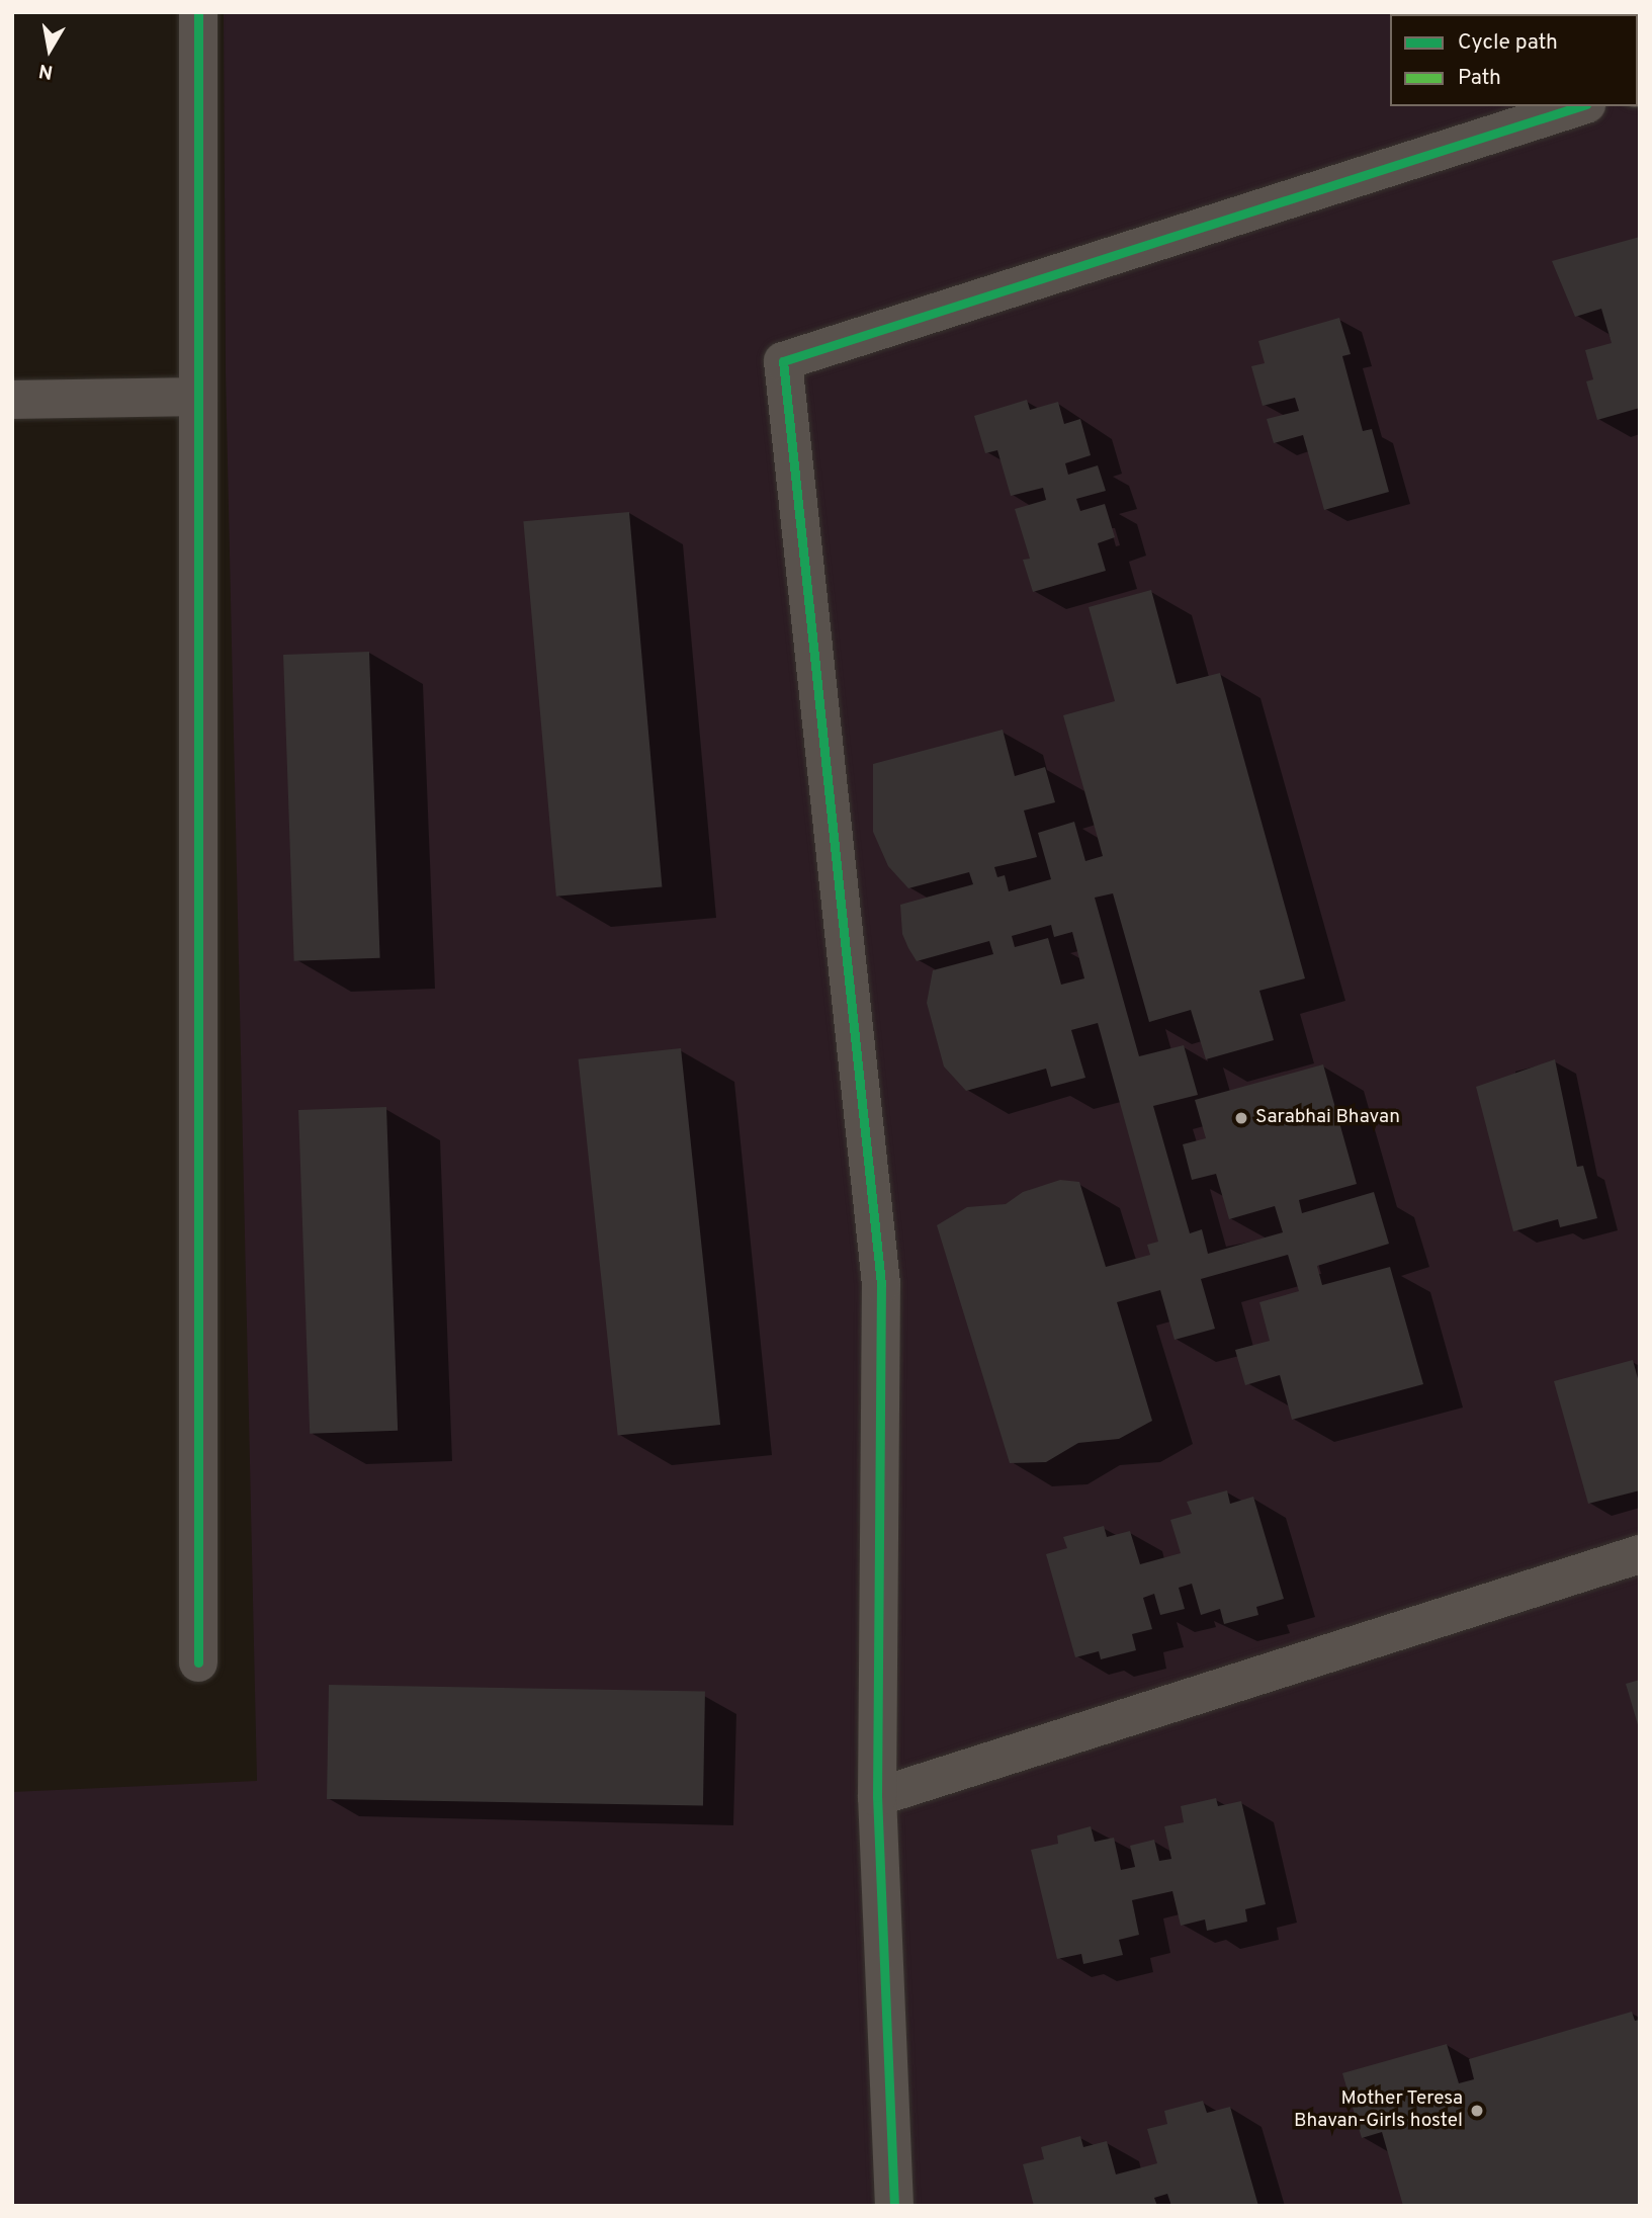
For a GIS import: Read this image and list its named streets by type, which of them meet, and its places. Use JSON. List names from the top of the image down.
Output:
{
  "places": ["Sarabhai Bhavan", "Mother Teresa Bhavan-Girls hostel"],
  "legend": ["Cycle path", "Path"],
  "north": "bottom"
}
